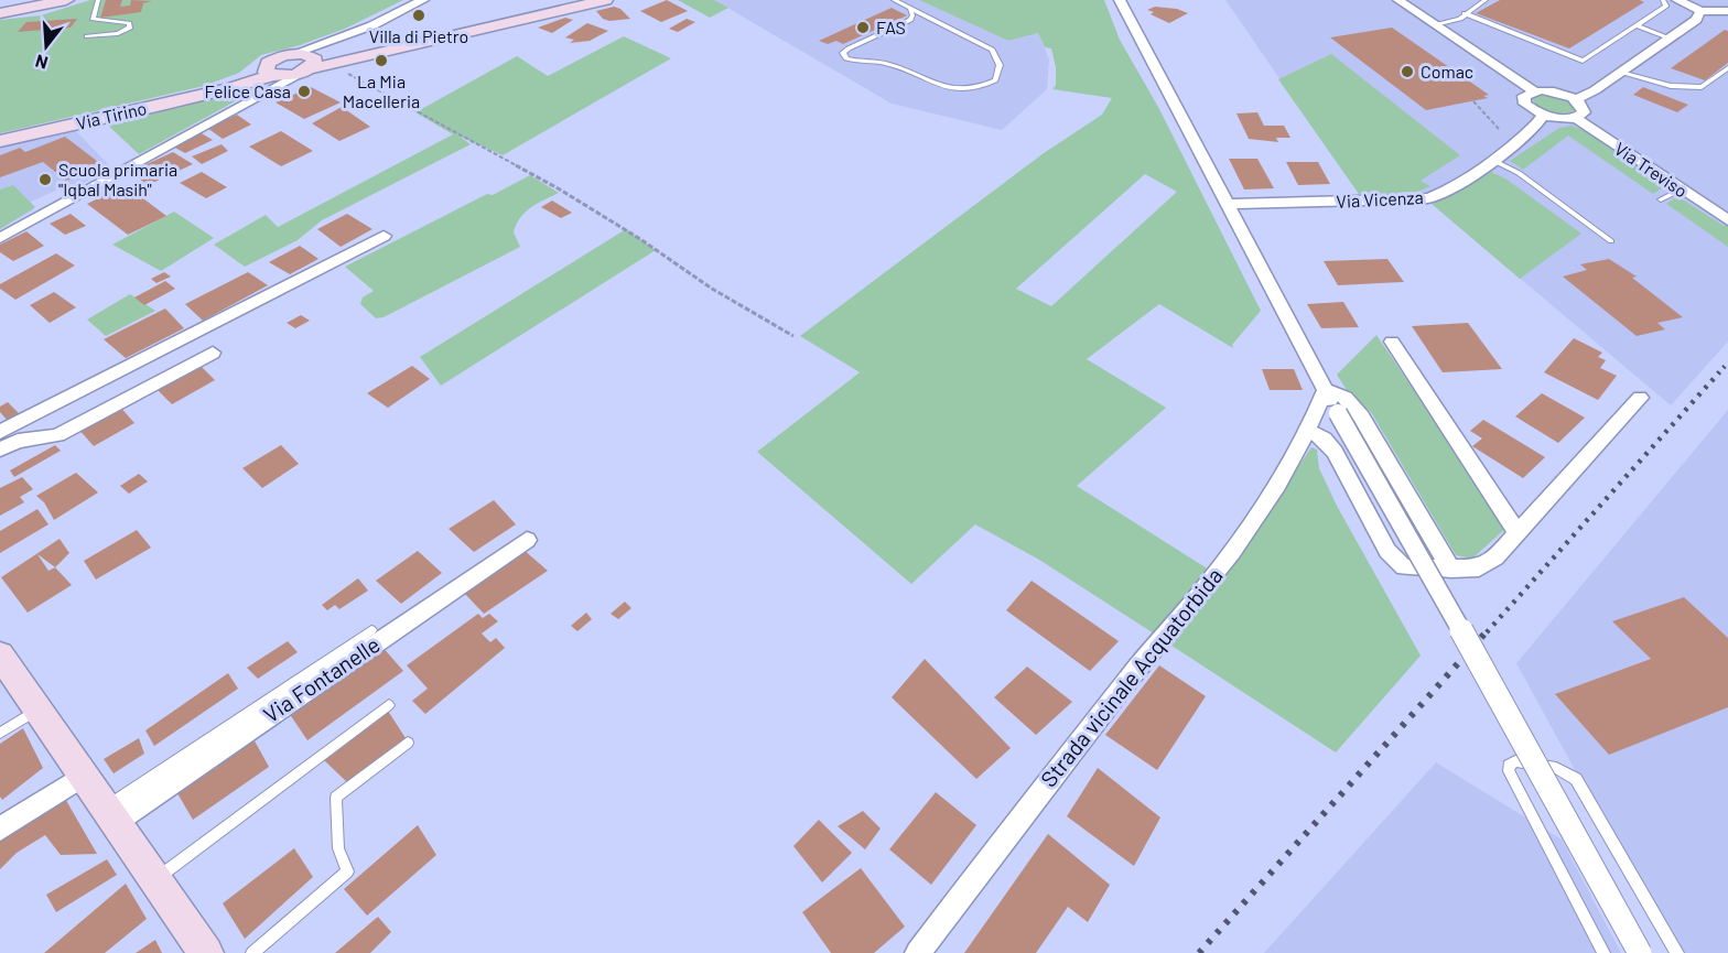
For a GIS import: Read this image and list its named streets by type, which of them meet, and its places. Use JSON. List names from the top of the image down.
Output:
{
  "streets": {
    "street": [
      "Via Tirino",
      "Via Treviso",
      "Via Vicenza",
      "Strada vicinale Acquatorbida",
      "Via Fontanelle"
    ]
  },
  "places": [
    "Villa di Pietro",
    "FAS",
    "La Mia Macelleria",
    "Comac",
    "Felice Casa",
    "Scuola primaria \"Iqbal Masih\""
  ],
  "north": "bottom"
}
